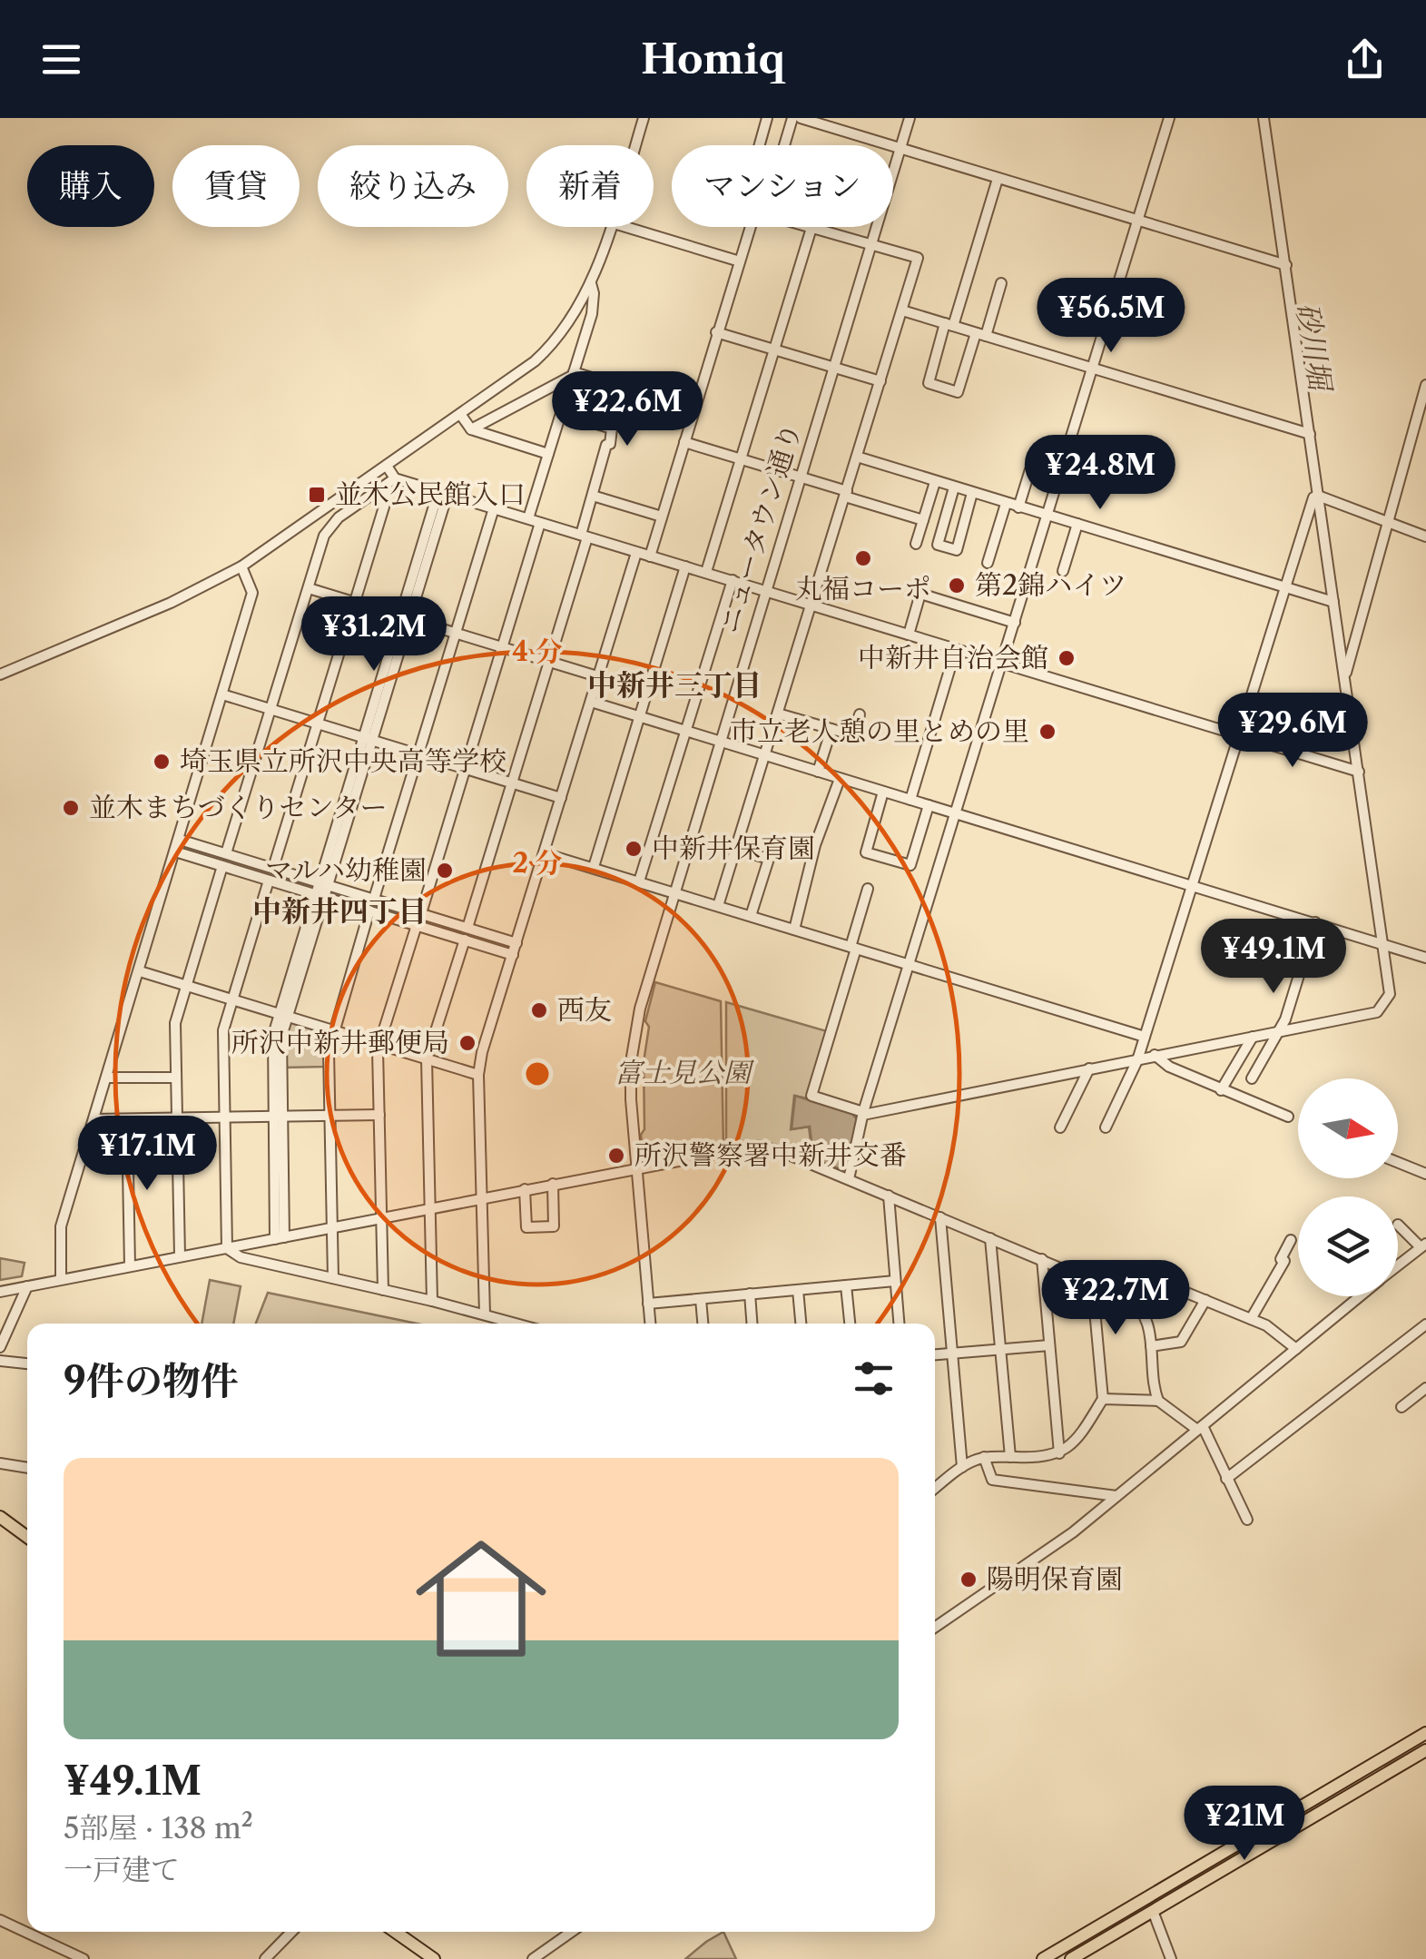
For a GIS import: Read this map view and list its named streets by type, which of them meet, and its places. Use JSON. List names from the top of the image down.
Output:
{
  "streets": {
    "street": ["ニュータウン通り"]
  },
  "districts": ["中新井三丁目", "中新井四丁目"],
  "water": ["砂川堀"],
  "parks": ["富士見公園"],
  "places": {
    "transit": ["並木公民館入口"],
    "other": [
      "丸福コーポ",
      "第2錦ハイツ",
      "中新井自治会館",
      "市立老人憩の里とめの里",
      "埼玉県立所沢中央高等学校",
      "並木まちづくりセンター",
      "中新井保育園",
      "マルハ幼稚園",
      "西友",
      "所沢中新井郵便局",
      "所沢警察署中新井交番",
      "陽明保育園"
    ]
  },
  "north": "right",
  "page": {
    "header": "Homiq",
    "chip": [
      "購入",
      "賃貸",
      "絞り込み",
      "新着",
      "マンション"
    ],
    "price": [
      "¥56.5M",
      "¥22.6M",
      "¥24.8M",
      "¥31.2M",
      "¥29.6M",
      "¥49.1M",
      "¥17.1M",
      "¥22.7M",
      "¥21M"
    ],
    "heading": "9件の物件",
    "list": [
      {
        "name": "¥49.1M",
        "note": "5部屋 · 138 m² · 一戸建て"
      }
    ]
  },
  "rings": ["4 分", "2 分"]
}
